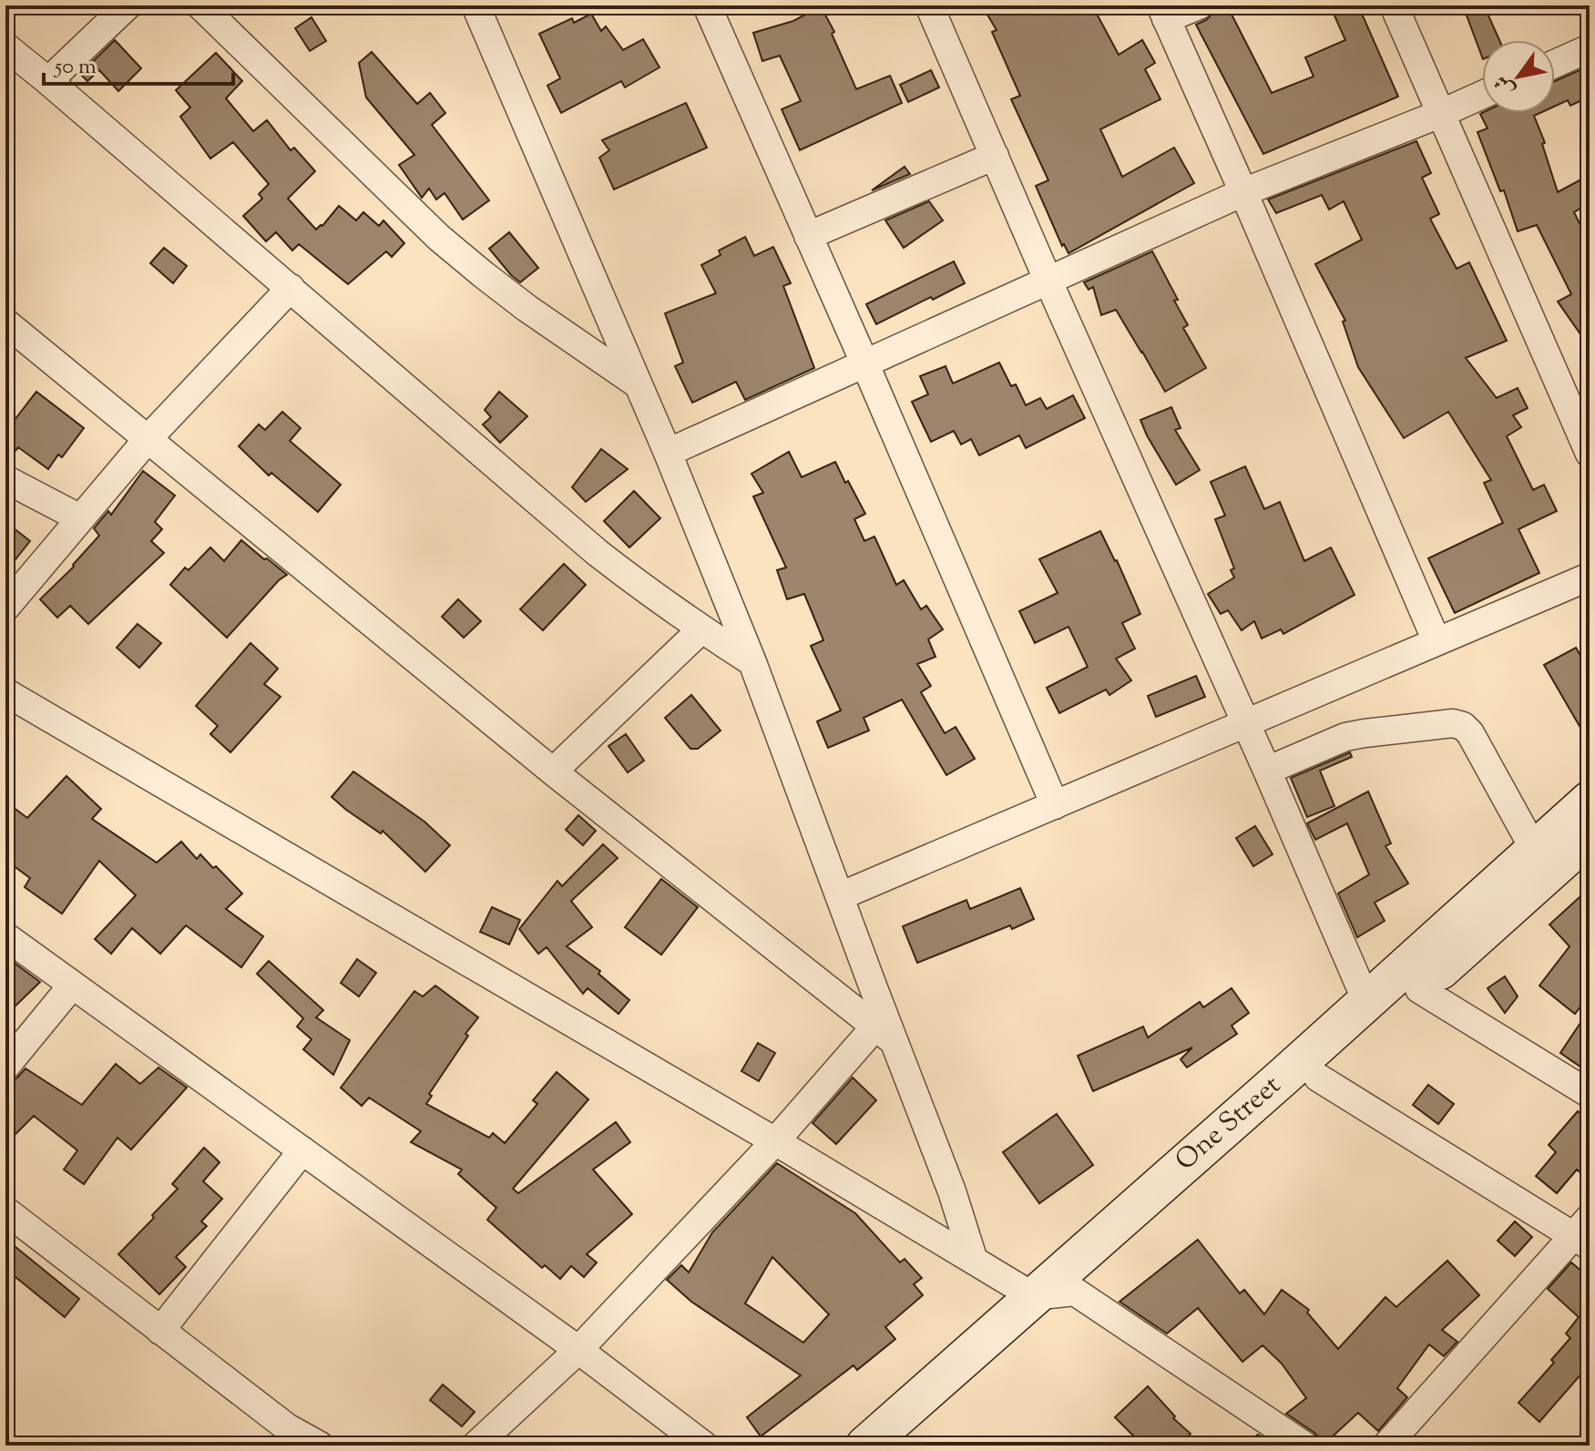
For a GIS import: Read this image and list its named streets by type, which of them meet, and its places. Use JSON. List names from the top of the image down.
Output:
{
  "streets": {
    "street": ["One Street"]
  },
  "scale_bar": "50 m",
  "north": "bottom left"
}
